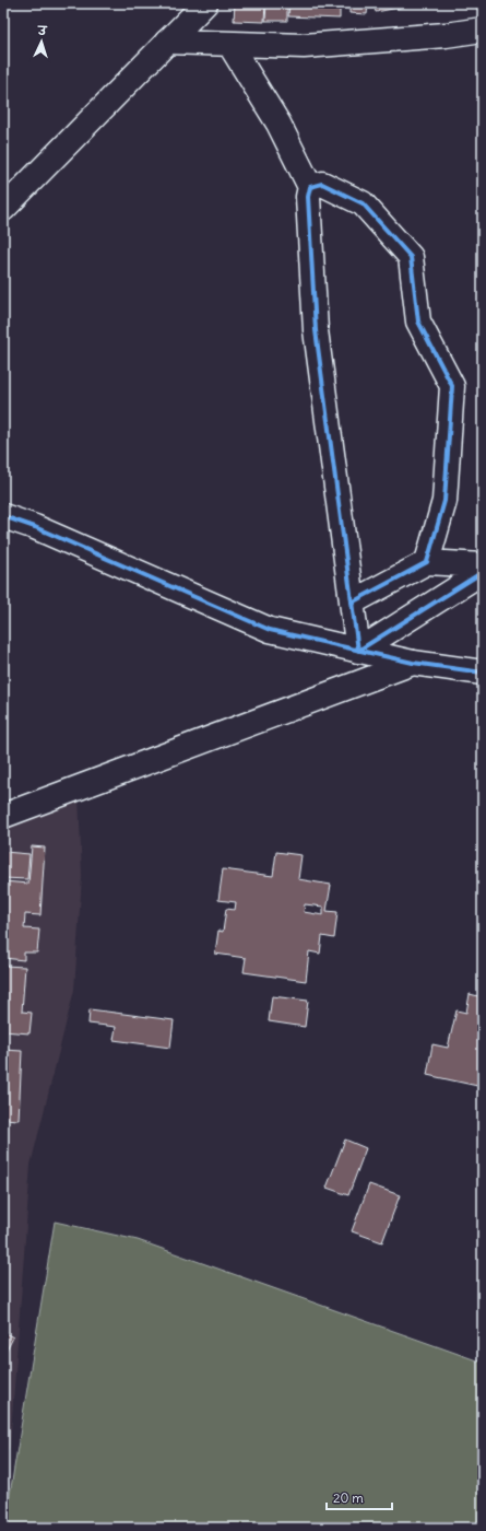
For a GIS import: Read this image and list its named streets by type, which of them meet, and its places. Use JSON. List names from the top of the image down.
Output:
{
  "scale_bar": "20 m",
  "north": "top"
}
